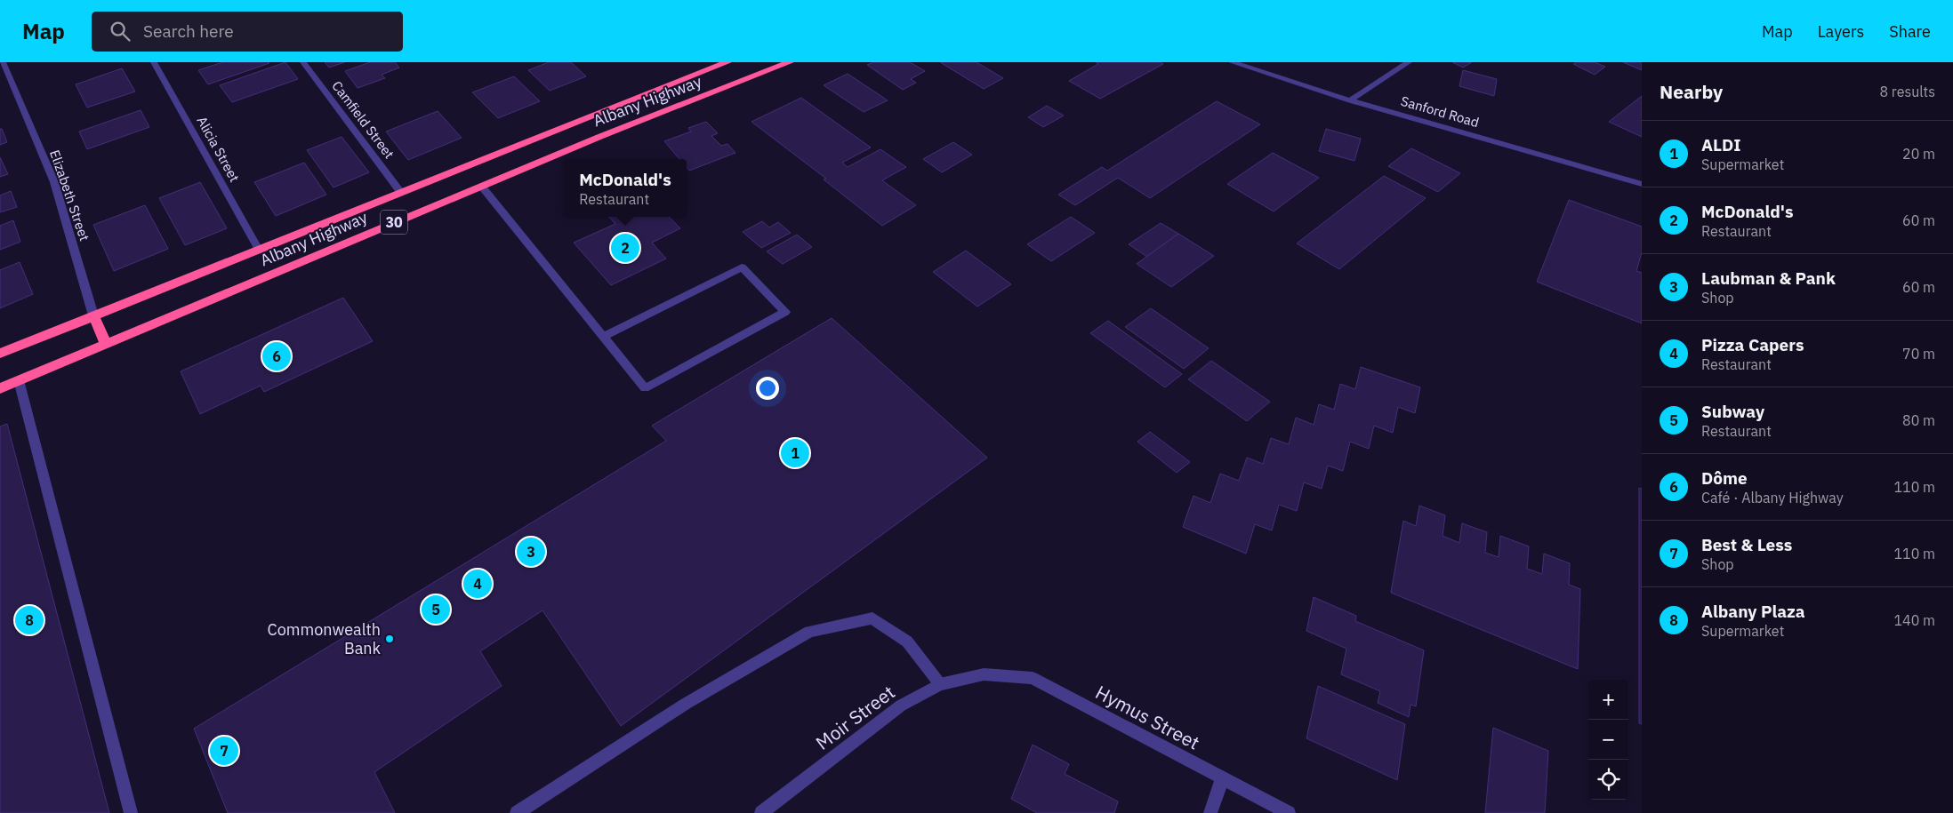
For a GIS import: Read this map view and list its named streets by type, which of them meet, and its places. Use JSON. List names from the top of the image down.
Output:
{
  "streets": {
    "highway": ["Albany Highway", "30"],
    "street": [
      "Sanford Road",
      "Camfield Street",
      "Alicia Street",
      "Elizabeth Street",
      "Moir Street",
      "Hymus Street"
    ]
  },
  "crossings": [
    ["Albany Highway", "Camfield Street"],
    ["Albany Highway", "Alicia Street"],
    ["Albany Highway", "Elizabeth Street"],
    ["Moir Street", "Hymus Street"]
  ],
  "places": ["Commonwealth Bank"],
  "page": {
    "header": "Map",
    "search": "Search here",
    "nav": ["Map", "Layers", "Share"],
    "heading": ["Nearby", "8 results"],
    "list": [
      {
        "mark": "1",
        "name": "ALDI",
        "note": "Supermarket",
        "value": "20 m"
      },
      {
        "mark": "2",
        "name": "McDonald's",
        "note": "Restaurant",
        "value": "60 m"
      },
      {
        "mark": "3",
        "name": "Laubman & Pank",
        "note": "Shop",
        "value": "60 m"
      },
      {
        "mark": "4",
        "name": "Pizza Capers",
        "note": "Restaurant",
        "value": "70 m"
      },
      {
        "mark": "5",
        "name": "Subway",
        "note": "Restaurant",
        "value": "80 m"
      },
      {
        "mark": "6",
        "name": "Dôme",
        "note": "Café · Albany Highway",
        "value": "110 m"
      },
      {
        "mark": "7",
        "name": "Best & Less",
        "note": "Shop",
        "value": "110 m"
      },
      {
        "mark": "8",
        "name": "Albany Plaza",
        "note": "Supermarket",
        "value": "140 m"
      }
    ],
    "popup": ["McDonald's", "Restaurant"],
    "pins": [
      "2",
      "6",
      "1",
      "3",
      "4",
      "5",
      "8",
      "7"
    ],
    "map_buttons": ["+", "−"]
  }
}
